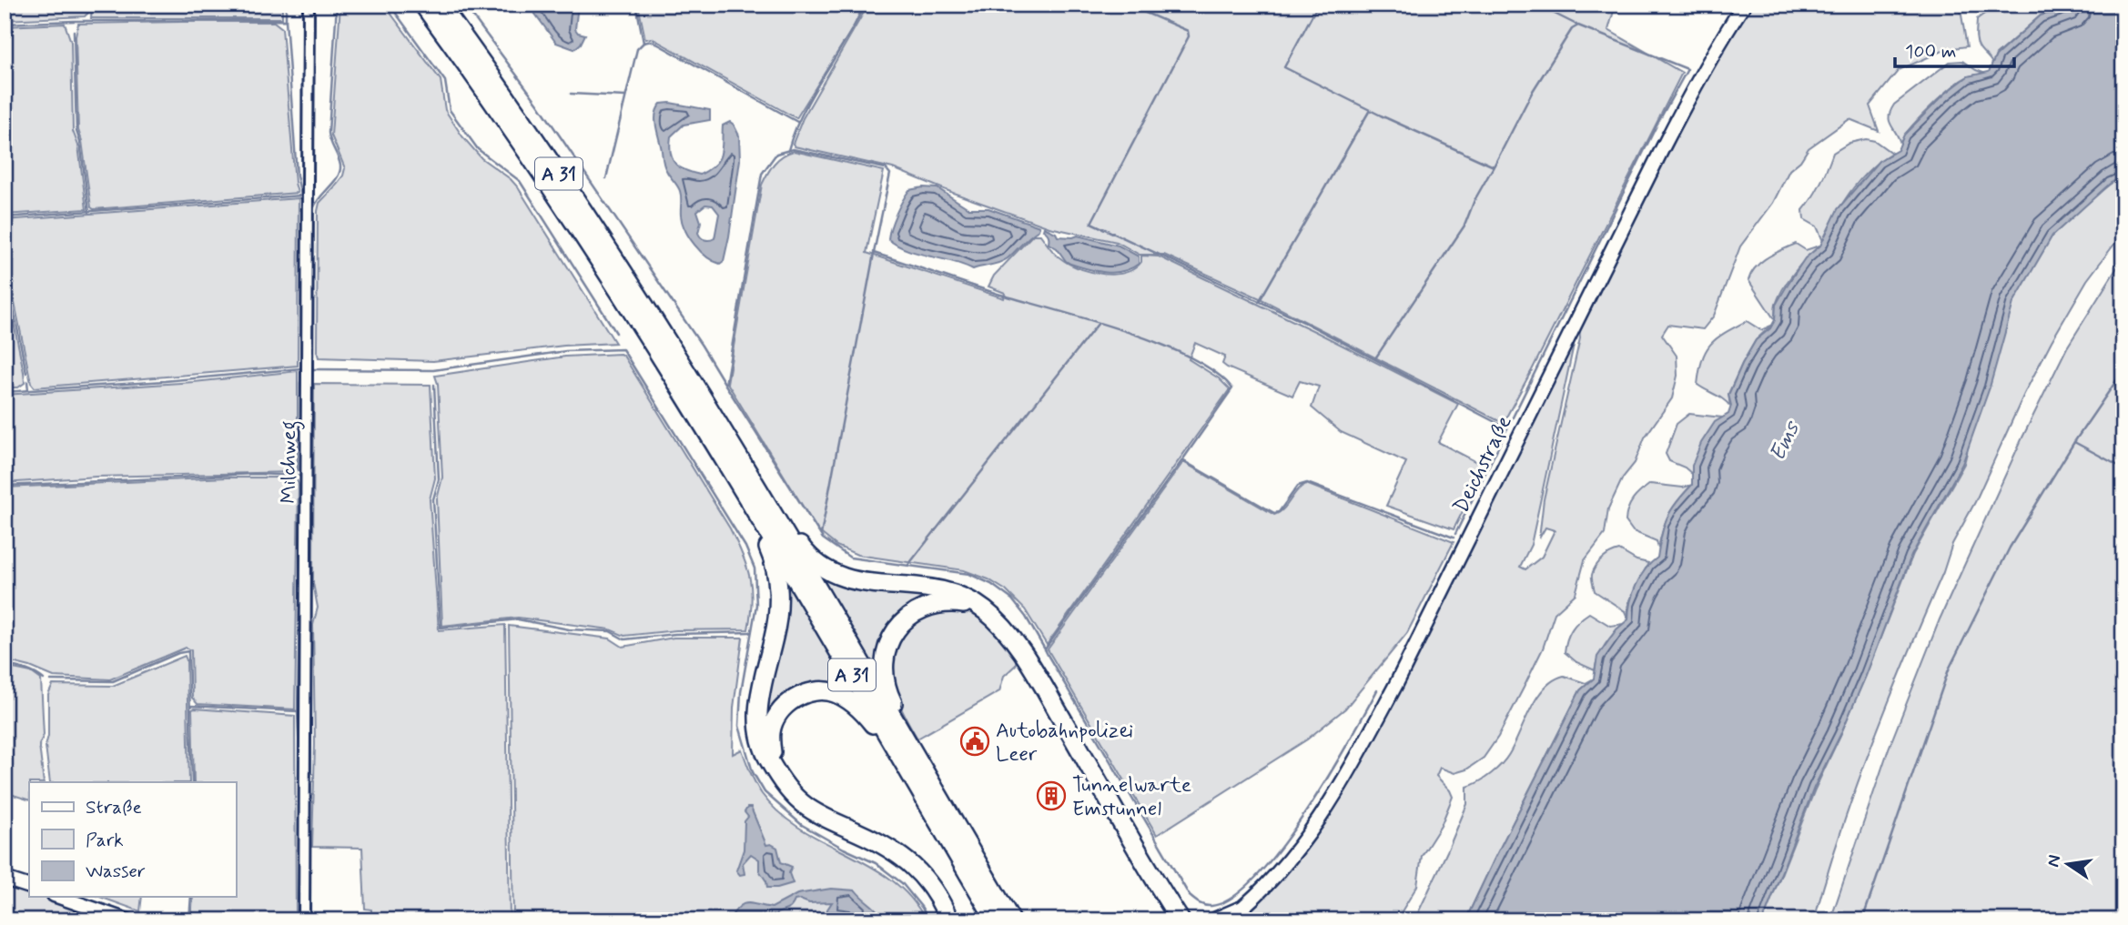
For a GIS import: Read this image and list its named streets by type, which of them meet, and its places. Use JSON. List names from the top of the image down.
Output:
{
  "streets": {
    "highway": ["A 31"],
    "main road": ["Deichstraße"],
    "street": ["Milchweg"]
  },
  "water": ["Ems"],
  "places": {
    "public building": ["Autobahnpolizei Leer"],
    "building": ["Tunnelwarte Emstunnel"]
  },
  "legend": ["Straße", "Park", "Wasser"],
  "scale_bar": "100 m",
  "north": "left"
}
